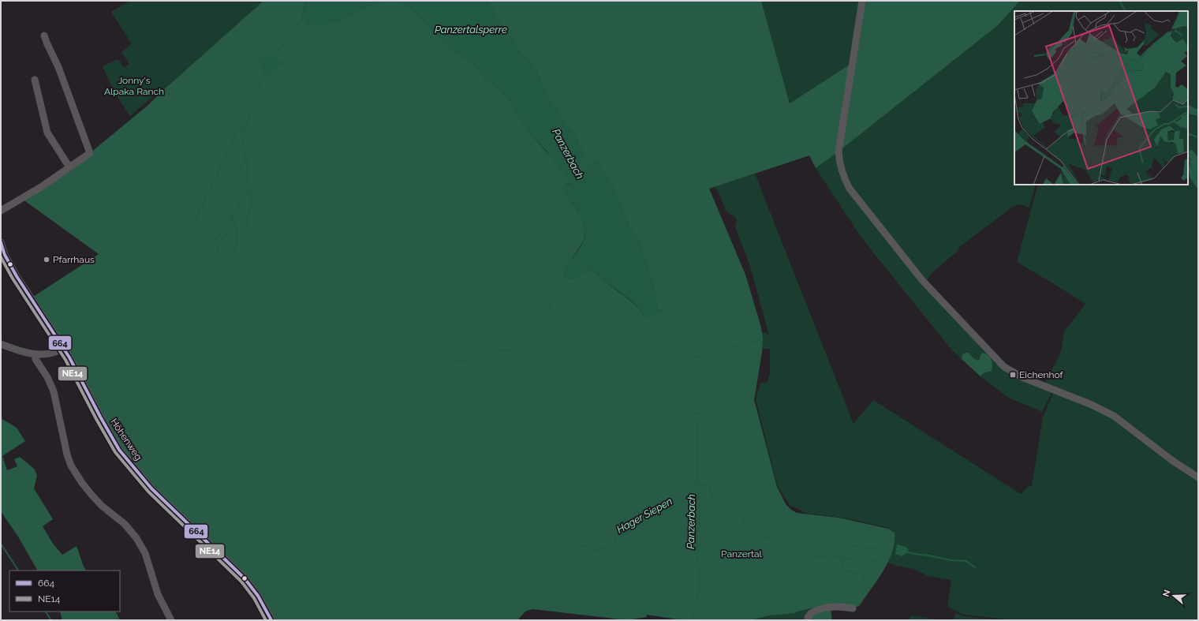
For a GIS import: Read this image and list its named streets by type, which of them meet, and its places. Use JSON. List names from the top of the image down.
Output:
{
  "streets": {
    "street": ["Höhenweg"]
  },
  "water": ["Panzertalsperre", "Panzerbach", "Hager Siepen"],
  "parks": ["Jonny's Alpaka Ranch", "Panzertal"],
  "places": {
    "other": ["Pfarrhaus"],
    "transit": ["Eichenhof"]
  },
  "lines": ["transit line 664", "transit line NE14"],
  "legend": ["664", "NE14"],
  "north": "left"
}
